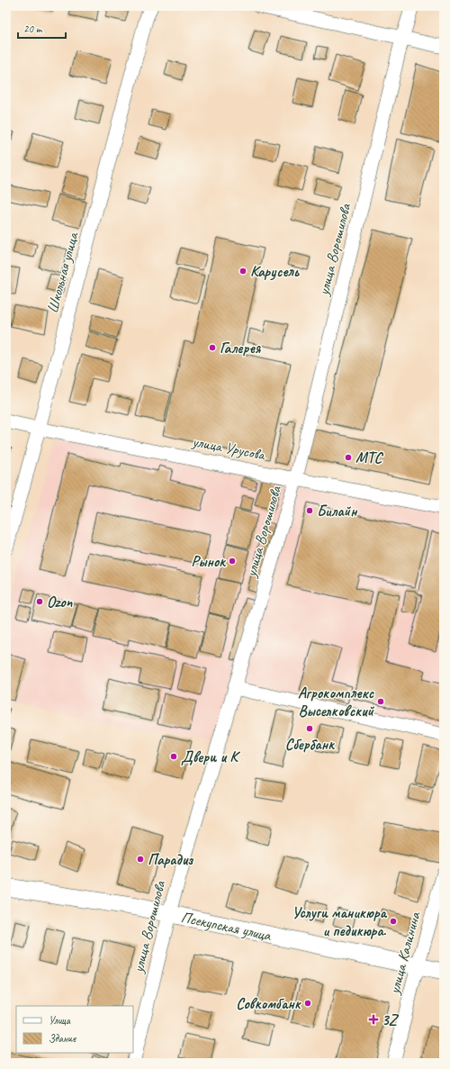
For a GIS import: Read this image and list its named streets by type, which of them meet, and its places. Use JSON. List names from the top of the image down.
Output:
{
  "streets": {
    "street": [
      "улица Ворошилова",
      "Школьная улица",
      "улица Урусова",
      "Псекупская улица",
      "улица Калинина"
    ]
  },
  "crossings": [
    ["улица Ворошилова", "улица Урусова"],
    ["улица Ворошилова", "Псекупская улица"],
    ["Школьная улица", "улица Урусова"],
    ["Псекупская улица", "улица Калинина"]
  ],
  "places": {
    "other": [
      "Карусель",
      "Галерея",
      "МТС",
      "Билайн",
      "Рынок",
      "Ozon",
      "Агрокомплекс Выселковский",
      "Сбербанк",
      "Двери и К",
      "Парадиз",
      "Услуги маникюра и педикюра.",
      "Совкомбанк"
    ],
    "health": ["3Z"]
  },
  "legend": ["Улица", "Здание"],
  "scale_bar": "20 m"
}
